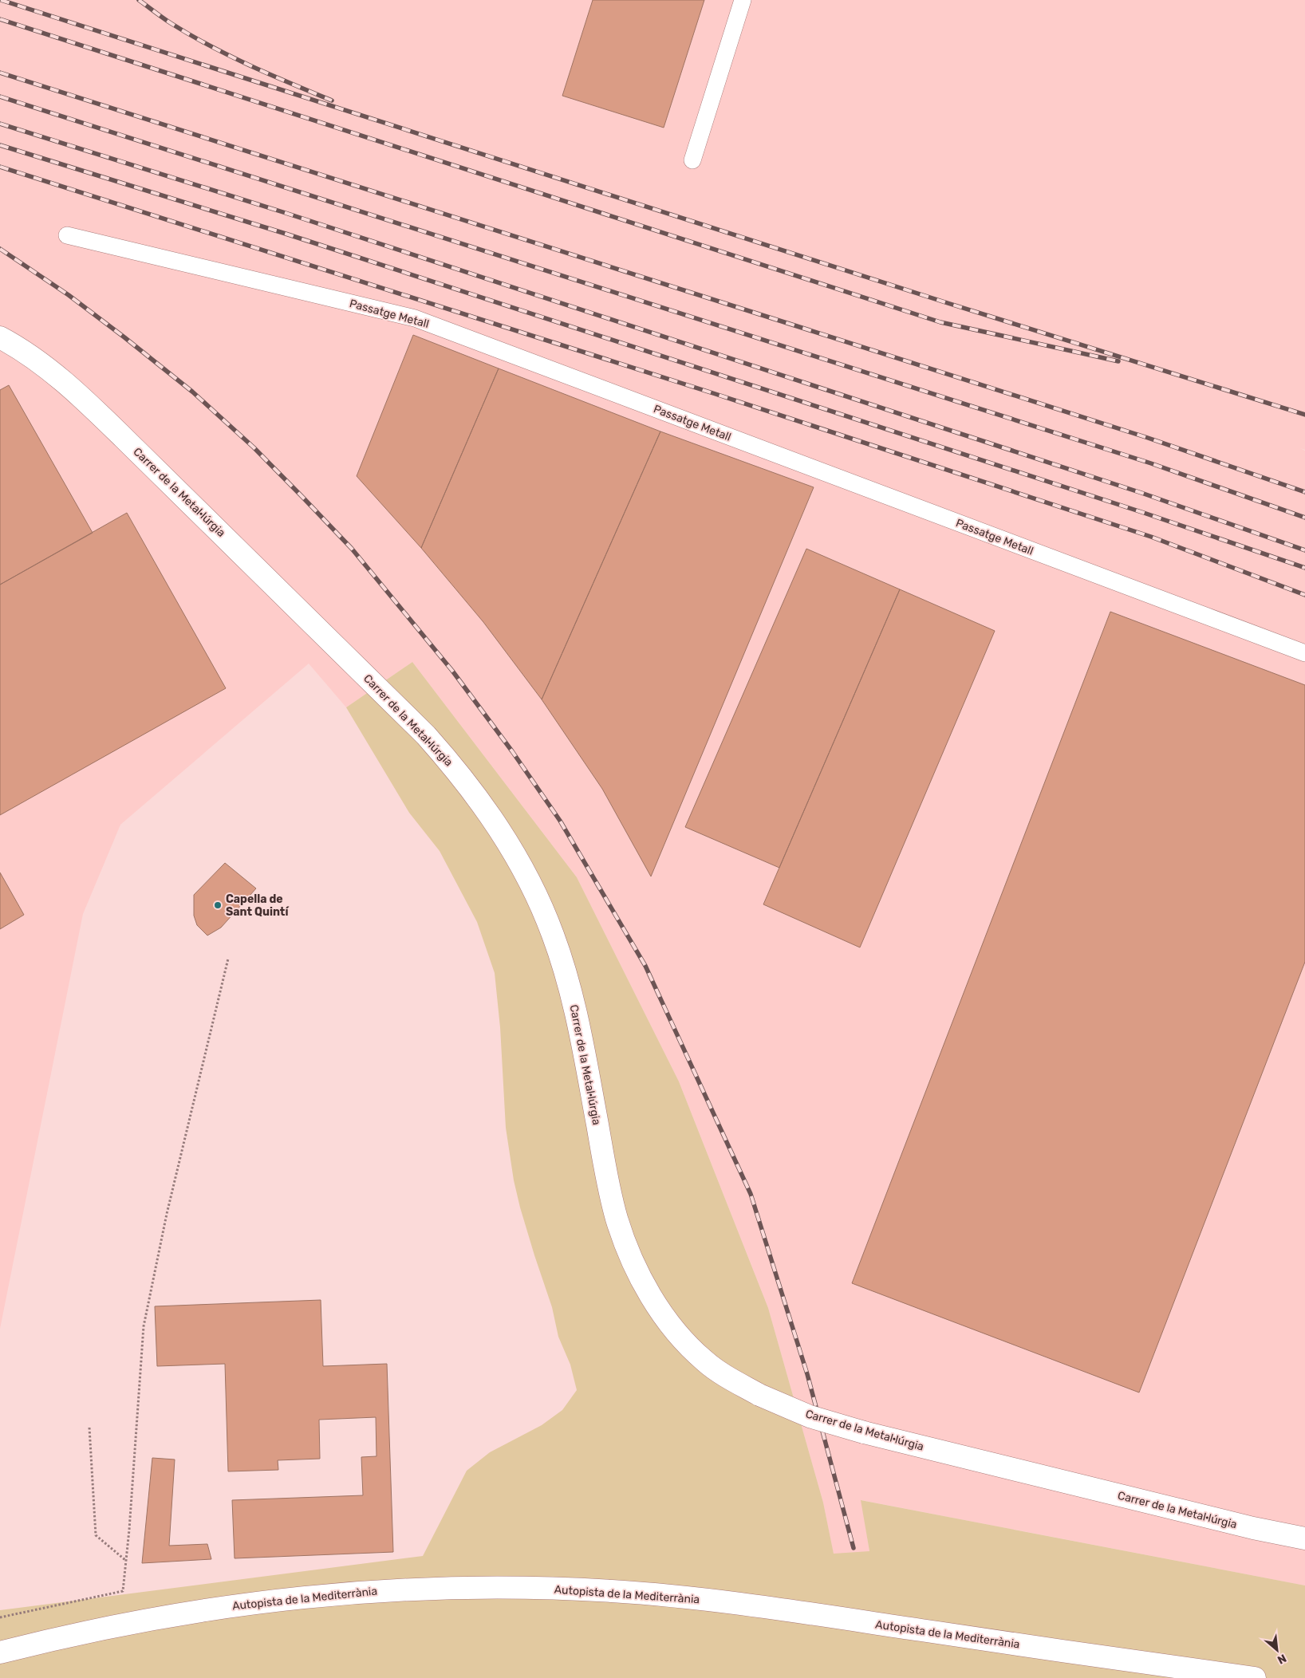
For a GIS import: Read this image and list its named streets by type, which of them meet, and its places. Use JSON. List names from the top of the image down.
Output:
{
  "streets": {
    "main road": ["Carrer de la Metal·lúrgia", "Autopista de la Mediterrània"],
    "lane": ["Passatge Metall"]
  },
  "places": ["Capella de Sant Quintí"],
  "north": "bottom right"
}
